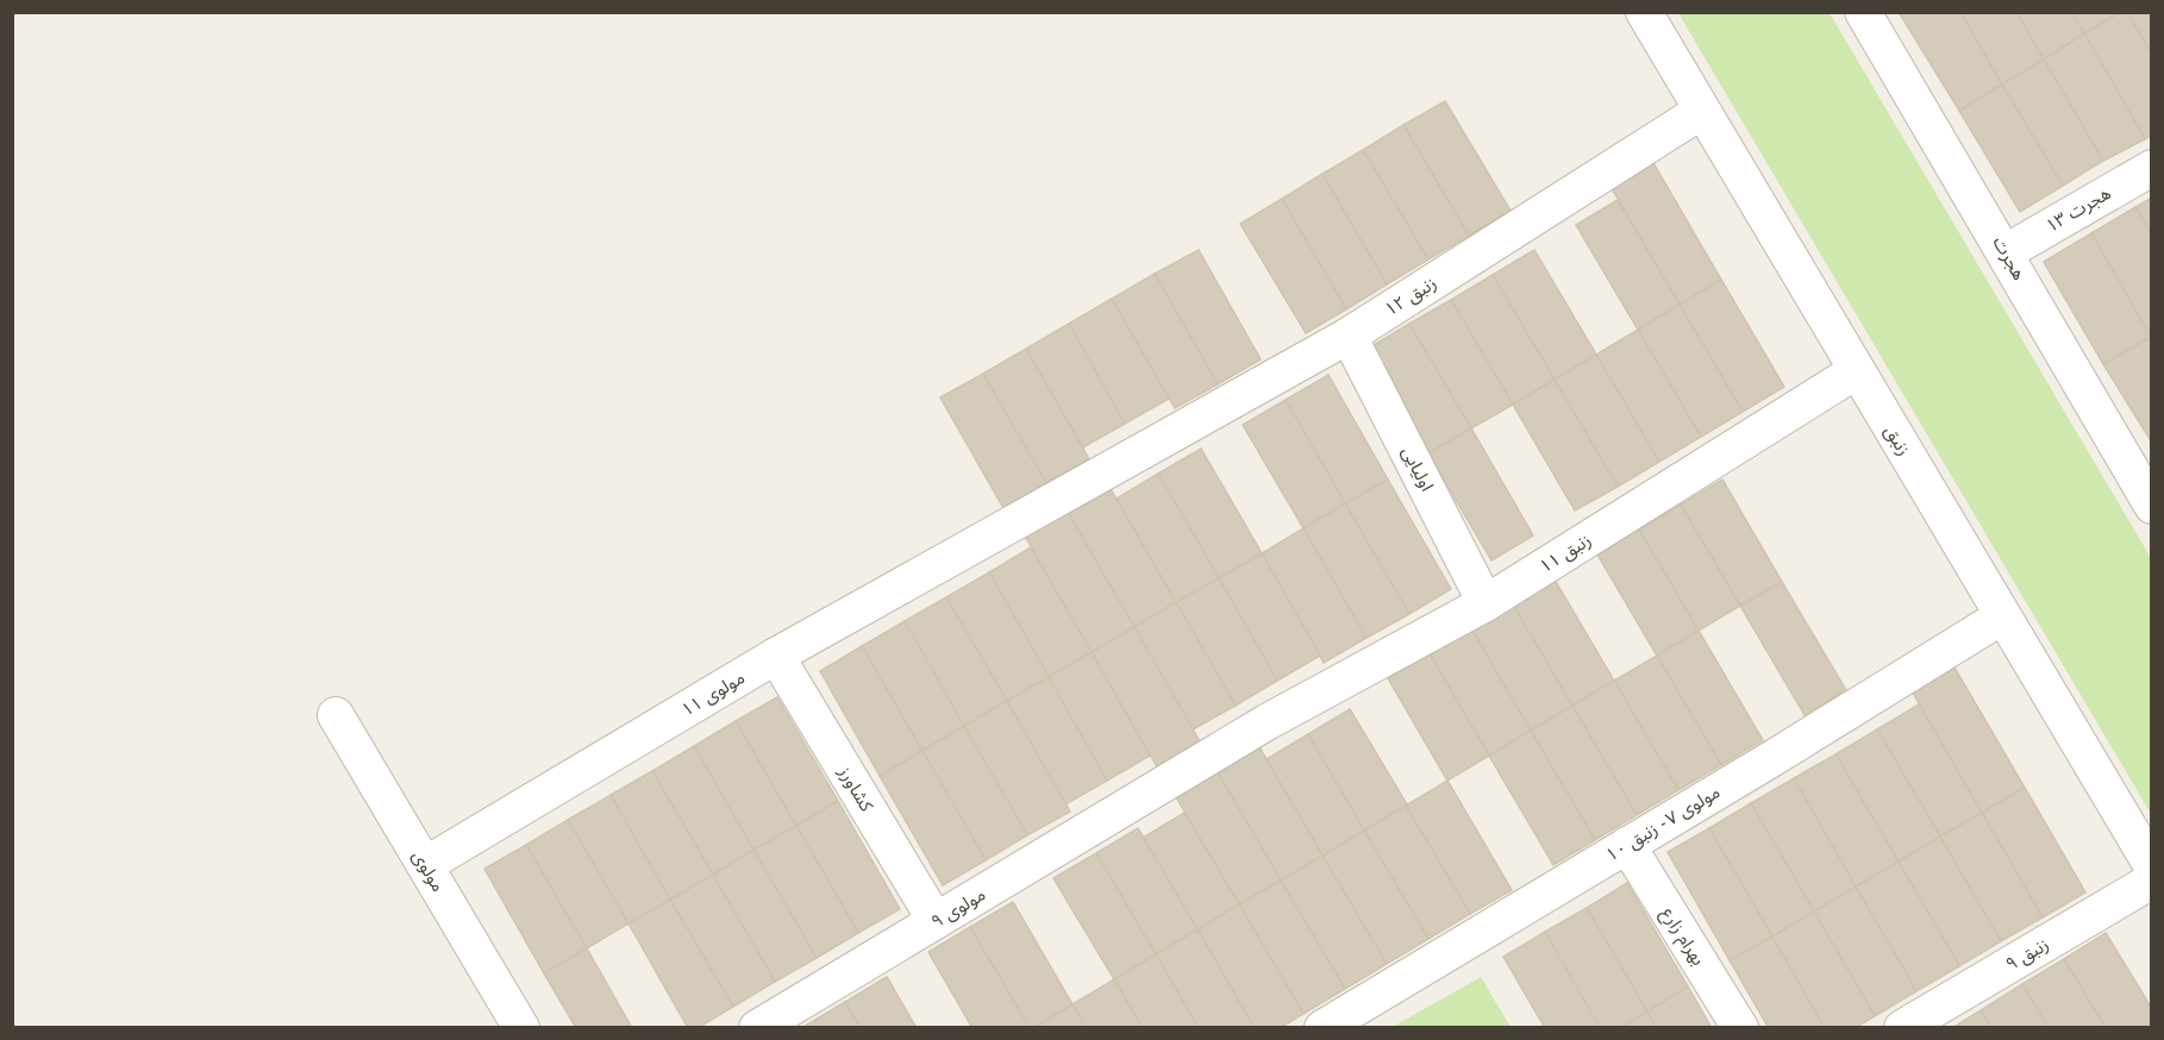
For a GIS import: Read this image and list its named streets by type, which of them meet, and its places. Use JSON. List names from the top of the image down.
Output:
{
  "streets": {
    "street": [
      "هجرت ۱۳",
      "هجرت",
      "زنبق ۱۲",
      "زنبق",
      "اولیایی",
      "زنبق ۱۱",
      "مولوی ۱۱",
      "کشاورز",
      "مولوی ۷ - زنبق ۱۰",
      "مولوی",
      "مولوی ۹",
      "بهرام زارع",
      "زنبق ۹"
    ]
  },
  "crossings": [
    ["هجرت ۱۳", "هجرت"],
    ["زنبق ۱۲", "زنبق"],
    ["زنبق ۱۲", "اولیایی"],
    ["زنبق ۱۲", "مولوی ۱۱"],
    ["زنبق", "زنبق ۱۱"],
    ["زنبق", "مولوی ۷ - زنبق ۱۰"],
    ["اولیایی", "زنبق ۱۱"],
    ["زنبق ۱۱", "مولوی ۹"],
    ["مولوی ۱۱", "کشاورز"],
    ["مولوی ۱۱", "مولوی"],
    ["کشاورز", "مولوی ۹"],
    ["مولوی ۷ - زنبق ۱۰", "بهرام زارع"]
  ]
}
